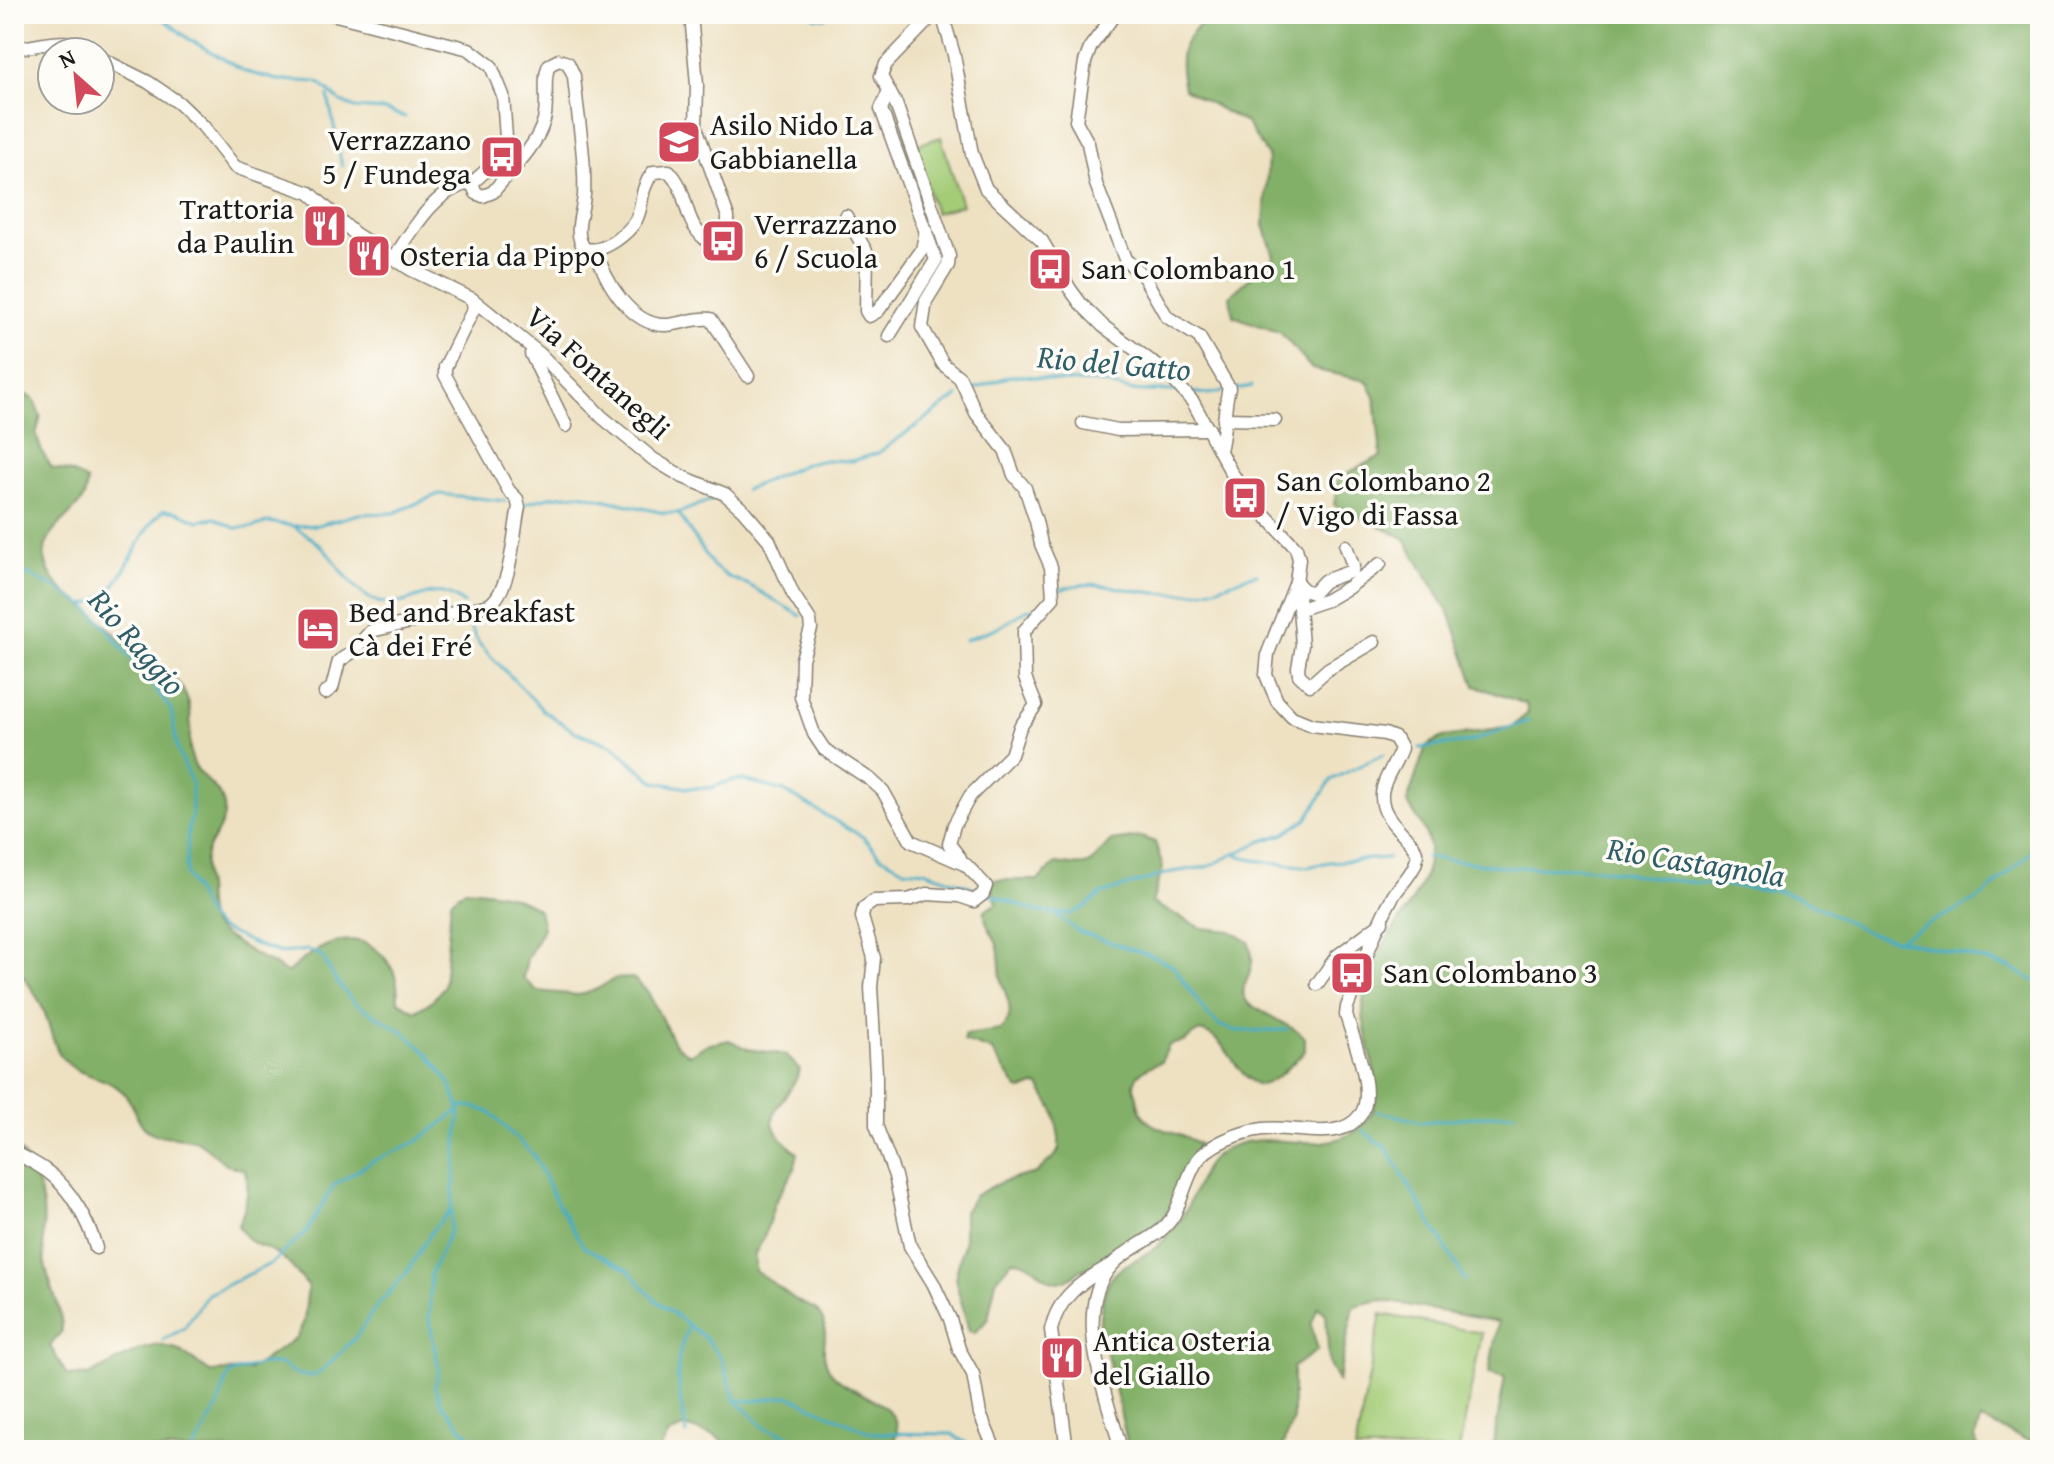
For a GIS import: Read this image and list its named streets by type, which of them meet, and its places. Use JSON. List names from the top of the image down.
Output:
{
  "streets": {
    "street": ["Via Fontanegli"]
  },
  "water": ["Rio del Gatto", "Rio Raggio", "Rio Castagnola"],
  "places": {
    "school or university": ["Asilo Nido La Gabbianella"],
    "bus stop": [
      "Verrazzano 5 / Fundega",
      "Verrazzano 6 / Scuola",
      "San Colombano 1",
      "San Colombano 2 / Vigo di Fassa",
      "San Colombano 3"
    ],
    "restaurant": ["Trattoria da Paulin", "Osteria da Pippo", "Antica Osteria del Giallo"],
    "hotel": ["Bed and Breakfast Cà dei Fré"]
  },
  "north": "top left"
}
